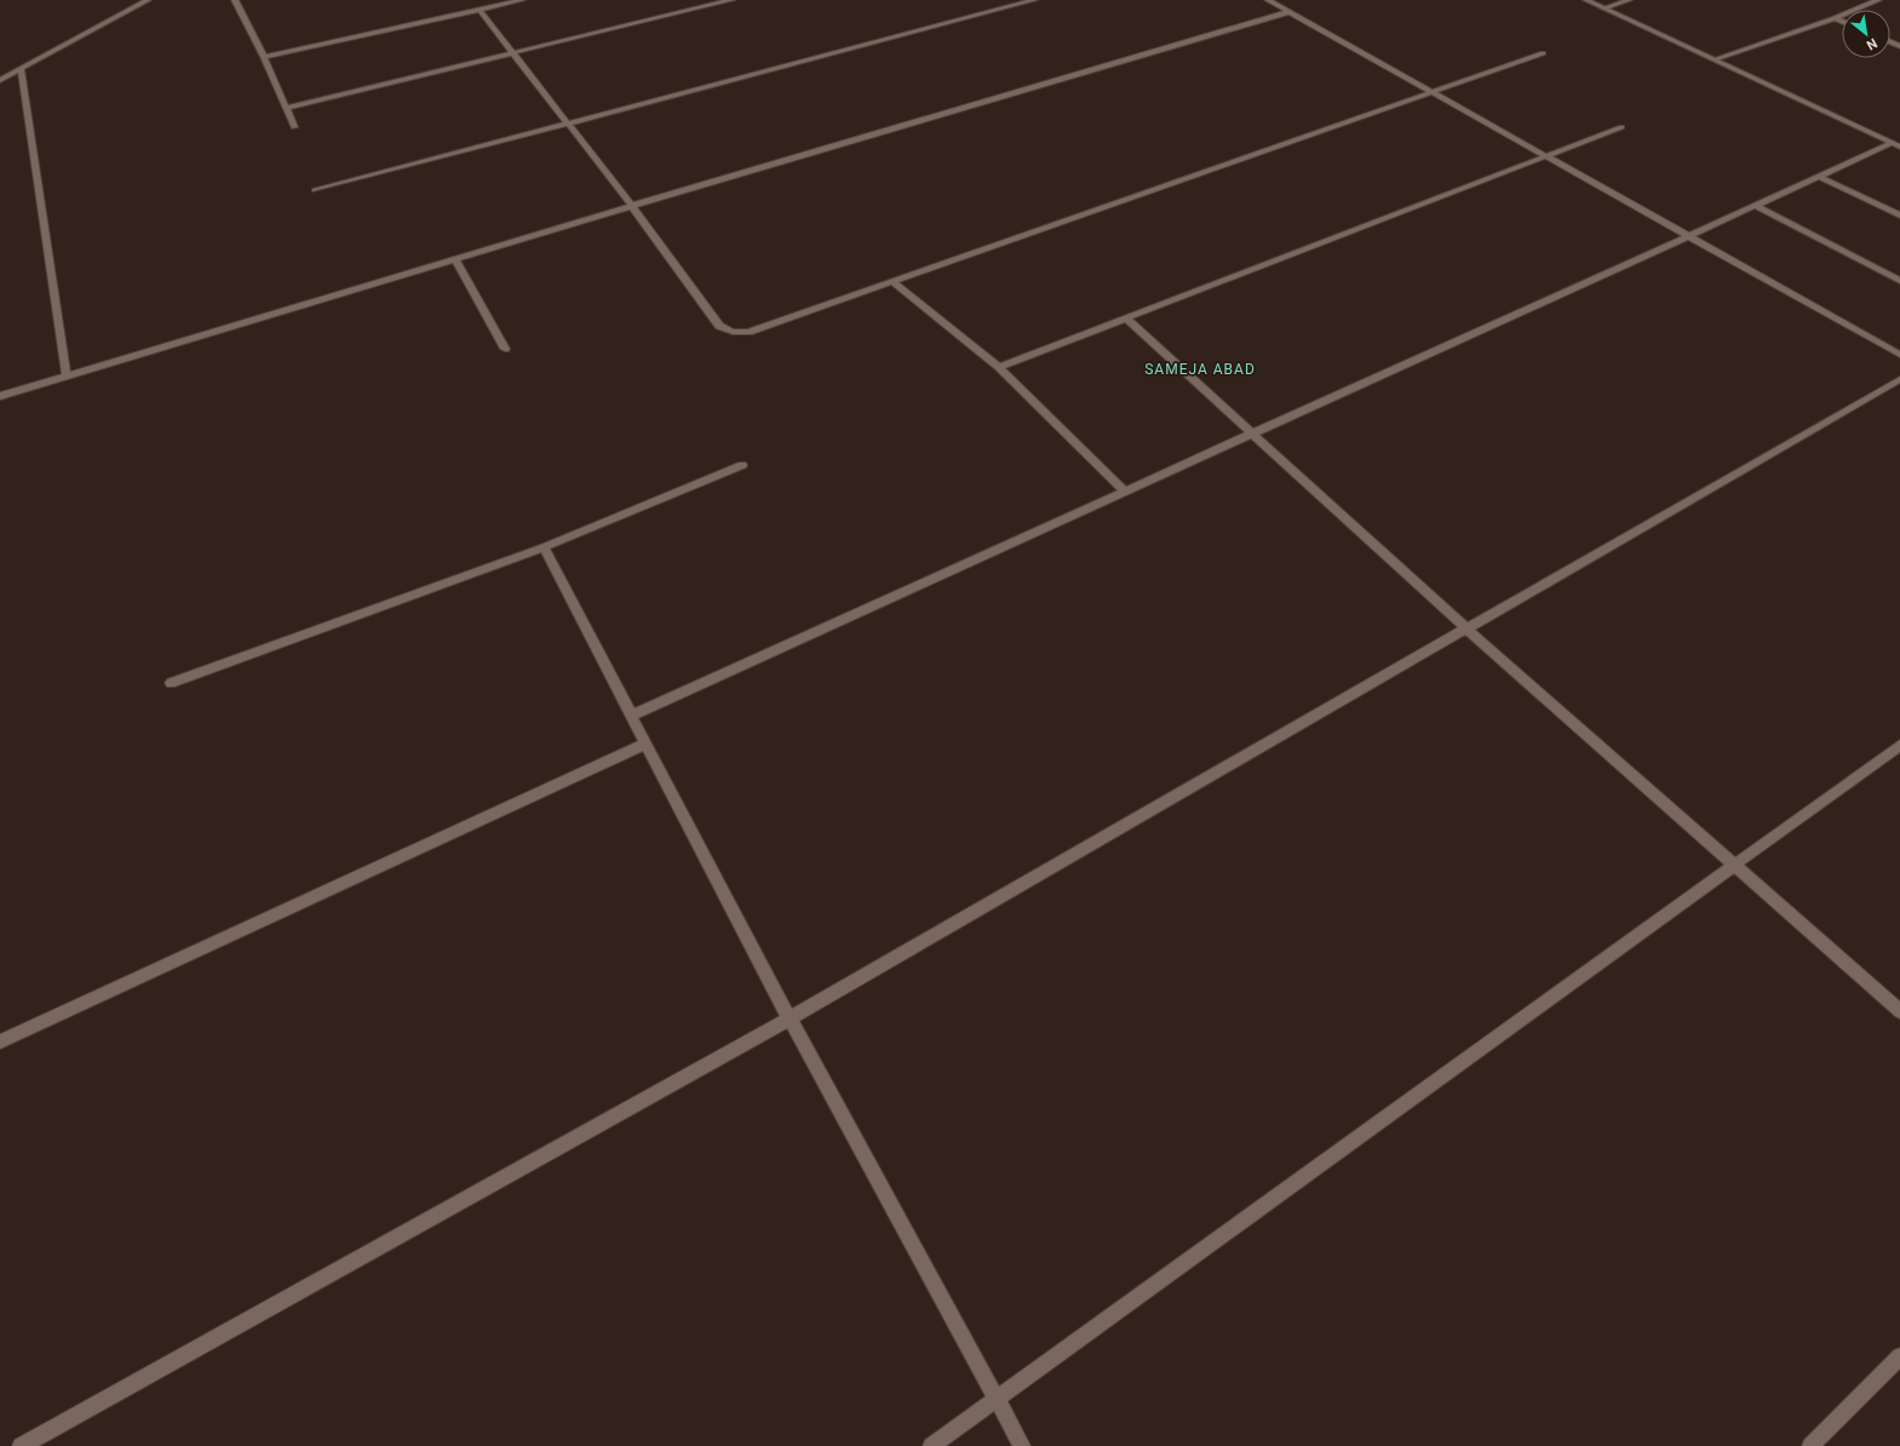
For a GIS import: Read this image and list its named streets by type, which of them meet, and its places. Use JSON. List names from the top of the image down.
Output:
{
  "districts": ["SAMEJA ABAD"],
  "north": "bottom right"
}
